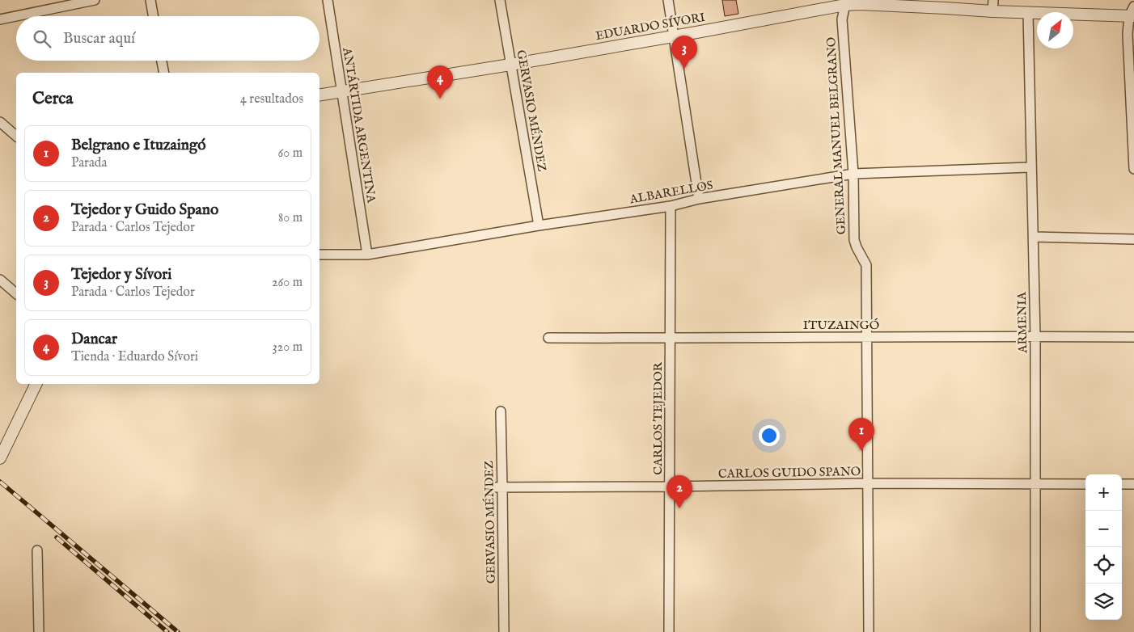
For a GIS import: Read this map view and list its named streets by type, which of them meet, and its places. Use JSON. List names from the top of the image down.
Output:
{
  "streets": {
    "street": [
      "EDUARDO SÍVORI",
      "GERVASIO MÉNDEZ",
      "ANTÁRTIDA ARGENTINA",
      "GENERAL MANUEL BELGRANO",
      "ALBARELLOS",
      "ARMENIA",
      "ITUZAINGÓ",
      "CARLOS TEJEDOR",
      "CARLOS GUIDO SPANO"
    ]
  },
  "crossings": [
    ["EDUARDO SÍVORI", "GERVASIO MÉNDEZ"],
    ["EDUARDO SÍVORI", "ANTÁRTIDA ARGENTINA"],
    ["EDUARDO SÍVORI", "GENERAL MANUEL BELGRANO"],
    ["EDUARDO SÍVORI", "ARMENIA"],
    ["GERVASIO MÉNDEZ", "ALBARELLOS"],
    ["GERVASIO MÉNDEZ", "CARLOS GUIDO SPANO"],
    ["ANTÁRTIDA ARGENTINA", "ALBARELLOS"],
    ["GENERAL MANUEL BELGRANO", "ALBARELLOS"],
    ["GENERAL MANUEL BELGRANO", "ITUZAINGÓ"],
    ["GENERAL MANUEL BELGRANO", "CARLOS GUIDO SPANO"],
    ["ALBARELLOS", "ARMENIA"],
    ["ALBARELLOS", "CARLOS TEJEDOR"],
    ["ARMENIA", "ITUZAINGÓ"],
    ["ARMENIA", "CARLOS GUIDO SPANO"],
    ["ITUZAINGÓ", "CARLOS TEJEDOR"],
    ["CARLOS TEJEDOR", "CARLOS GUIDO SPANO"]
  ],
  "north": "top right",
  "page": {
    "search": "Buscar aquí",
    "pins": [
      "3",
      "4",
      "1",
      "2"
    ],
    "heading": ["Cerca", "4 resultados"],
    "list": [
      {
        "mark": "1",
        "name": "Belgrano e Ituzaingó",
        "note": "Parada",
        "value": "60 m"
      },
      {
        "mark": "2",
        "name": "Tejedor y Guido Spano",
        "note": "Parada · Carlos Tejedor",
        "value": "80 m"
      },
      {
        "mark": "3",
        "name": "Tejedor y Sívori",
        "note": "Parada · Carlos Tejedor",
        "value": "260 m"
      },
      {
        "mark": "4",
        "name": "Dancar",
        "note": "Tienda · Eduardo Sívori",
        "value": "320 m"
      }
    ],
    "map_buttons": ["+", "−"]
  }
}
